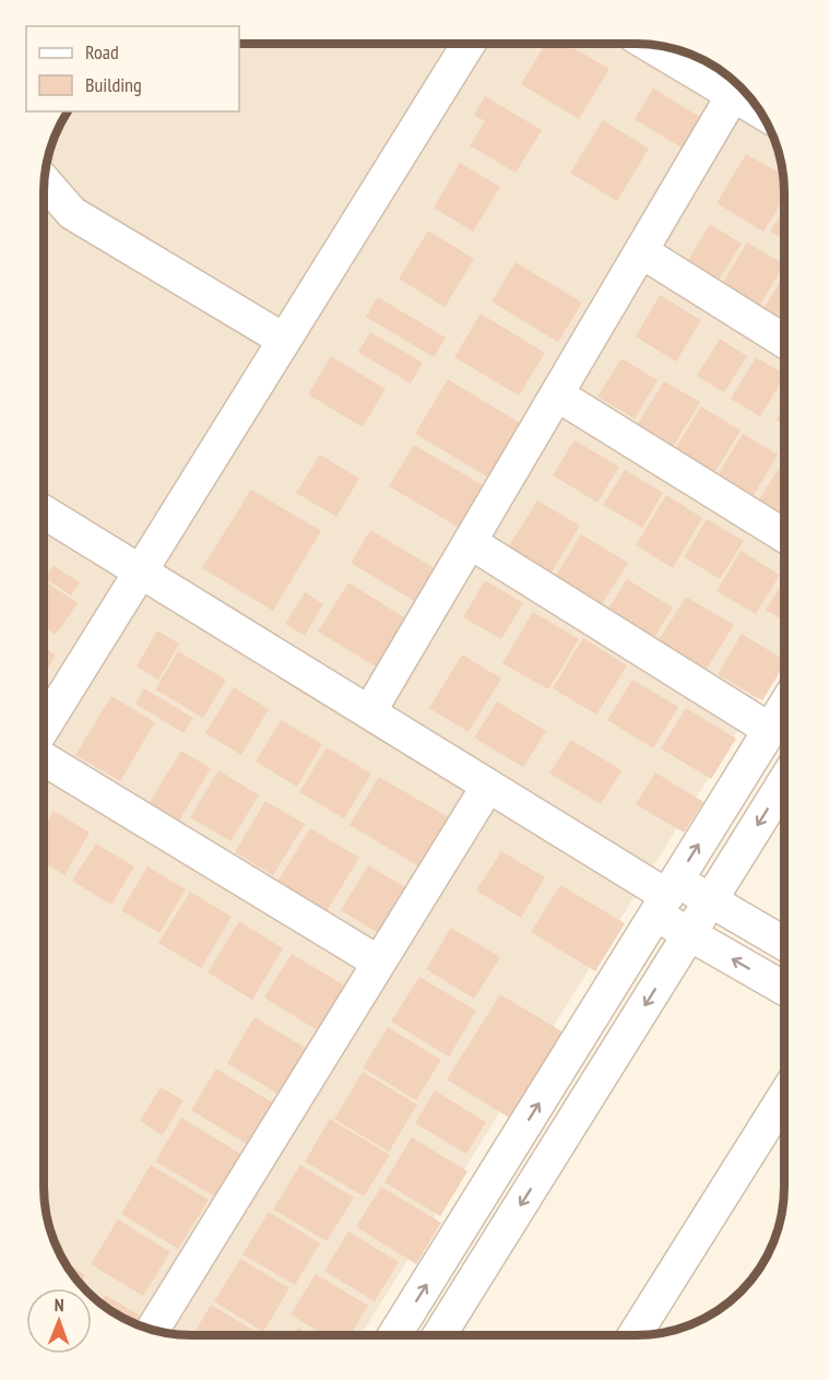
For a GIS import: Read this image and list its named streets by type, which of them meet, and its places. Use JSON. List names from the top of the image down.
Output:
{
  "legend": ["Road", "Building"],
  "north": "top"
}
